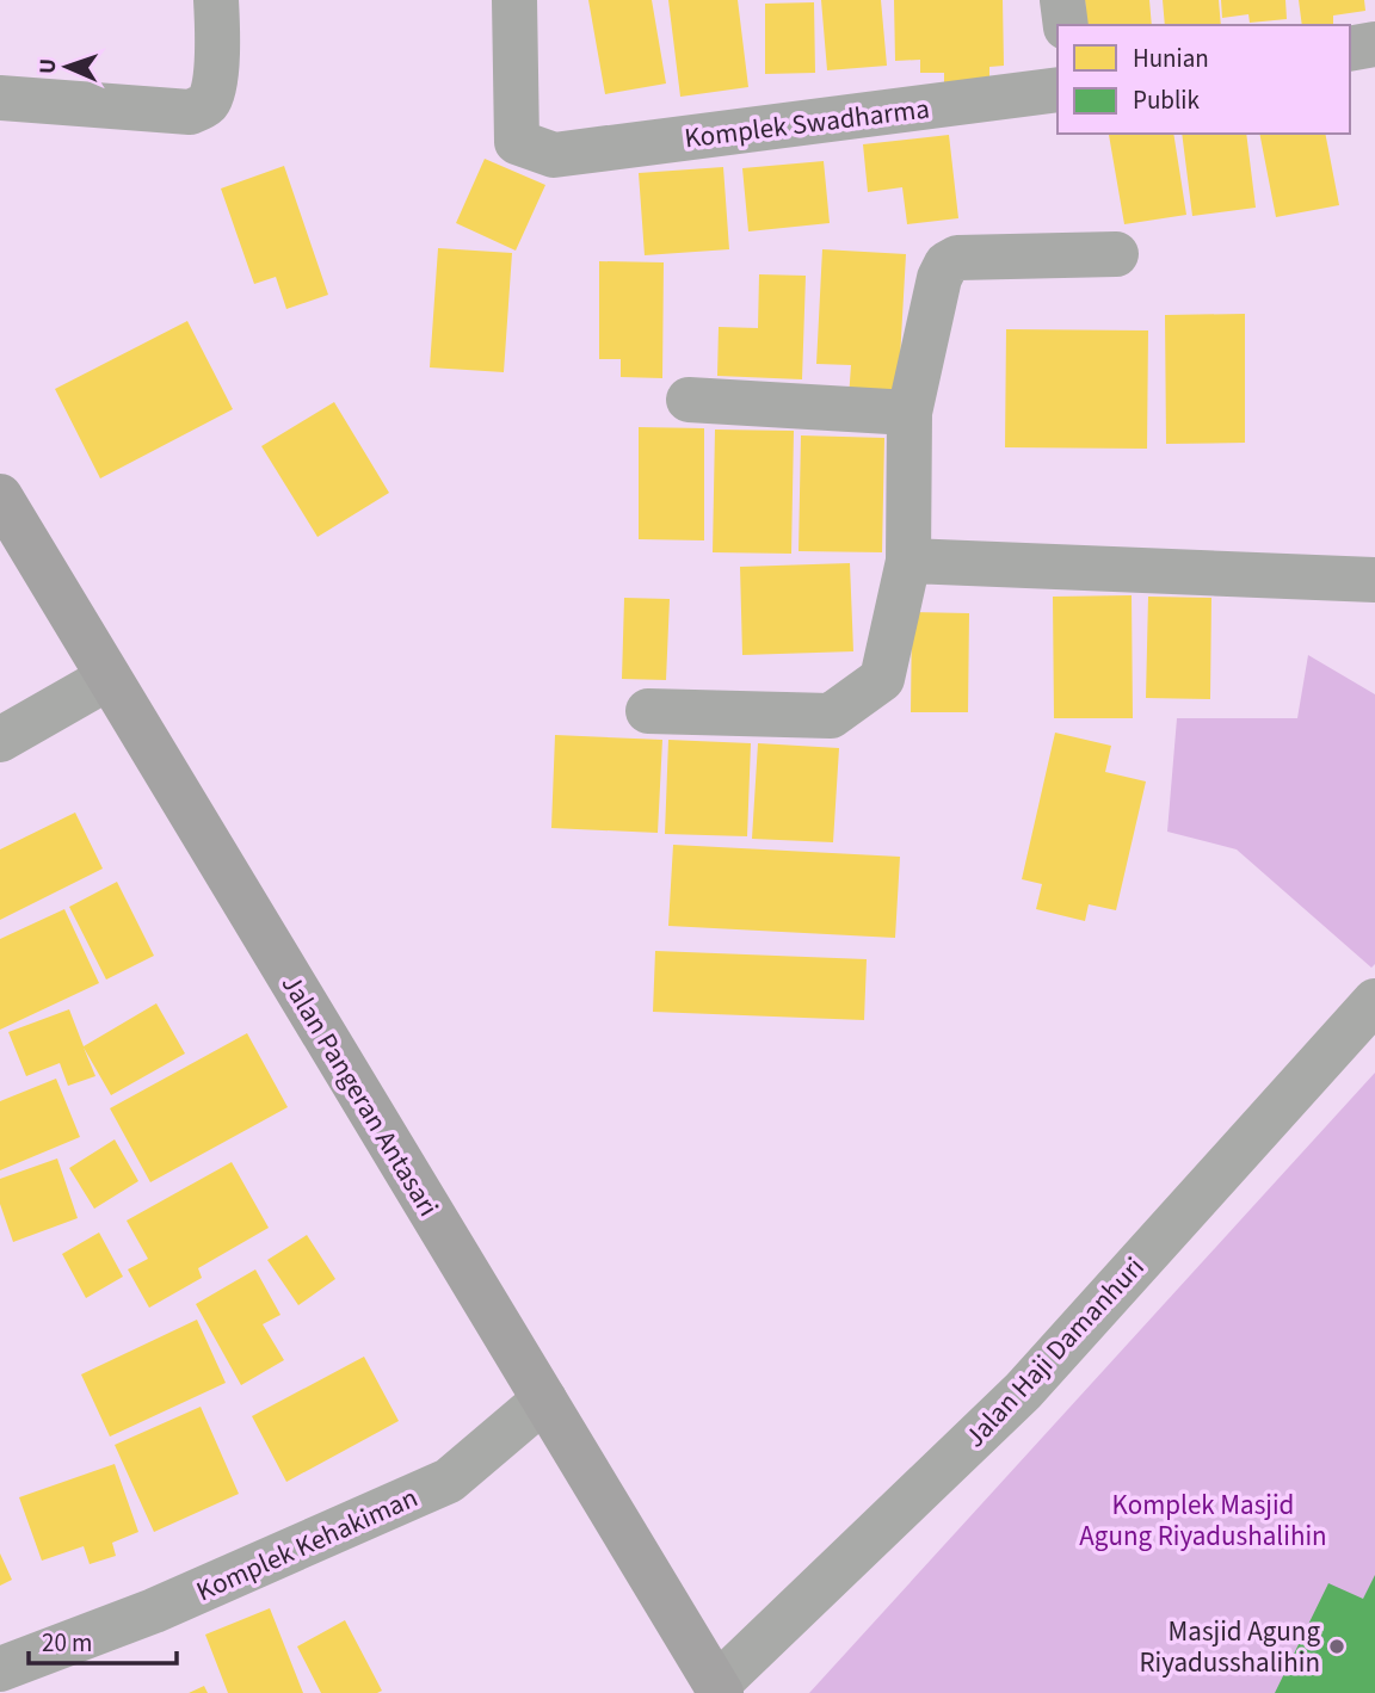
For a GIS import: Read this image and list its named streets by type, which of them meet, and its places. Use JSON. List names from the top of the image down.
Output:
{
  "streets": {
    "main road": ["Jalan Pangeran Antasari"],
    "street": ["Komplek Swadharma", "Jalan Haji Damanhuri", "Komplek Kehakiman"]
  },
  "crossings": [
    ["Jalan Pangeran Antasari", "Jalan Haji Damanhuri"],
    ["Jalan Pangeran Antasari", "Komplek Kehakiman"]
  ],
  "parks": ["Komplek Masjid Agung Riyadushalihin"],
  "places": ["Masjid Agung Riyadusshalihin"],
  "legend": ["Hunian", "Publik"],
  "scale_bar": "20 m",
  "north": "left"
}
